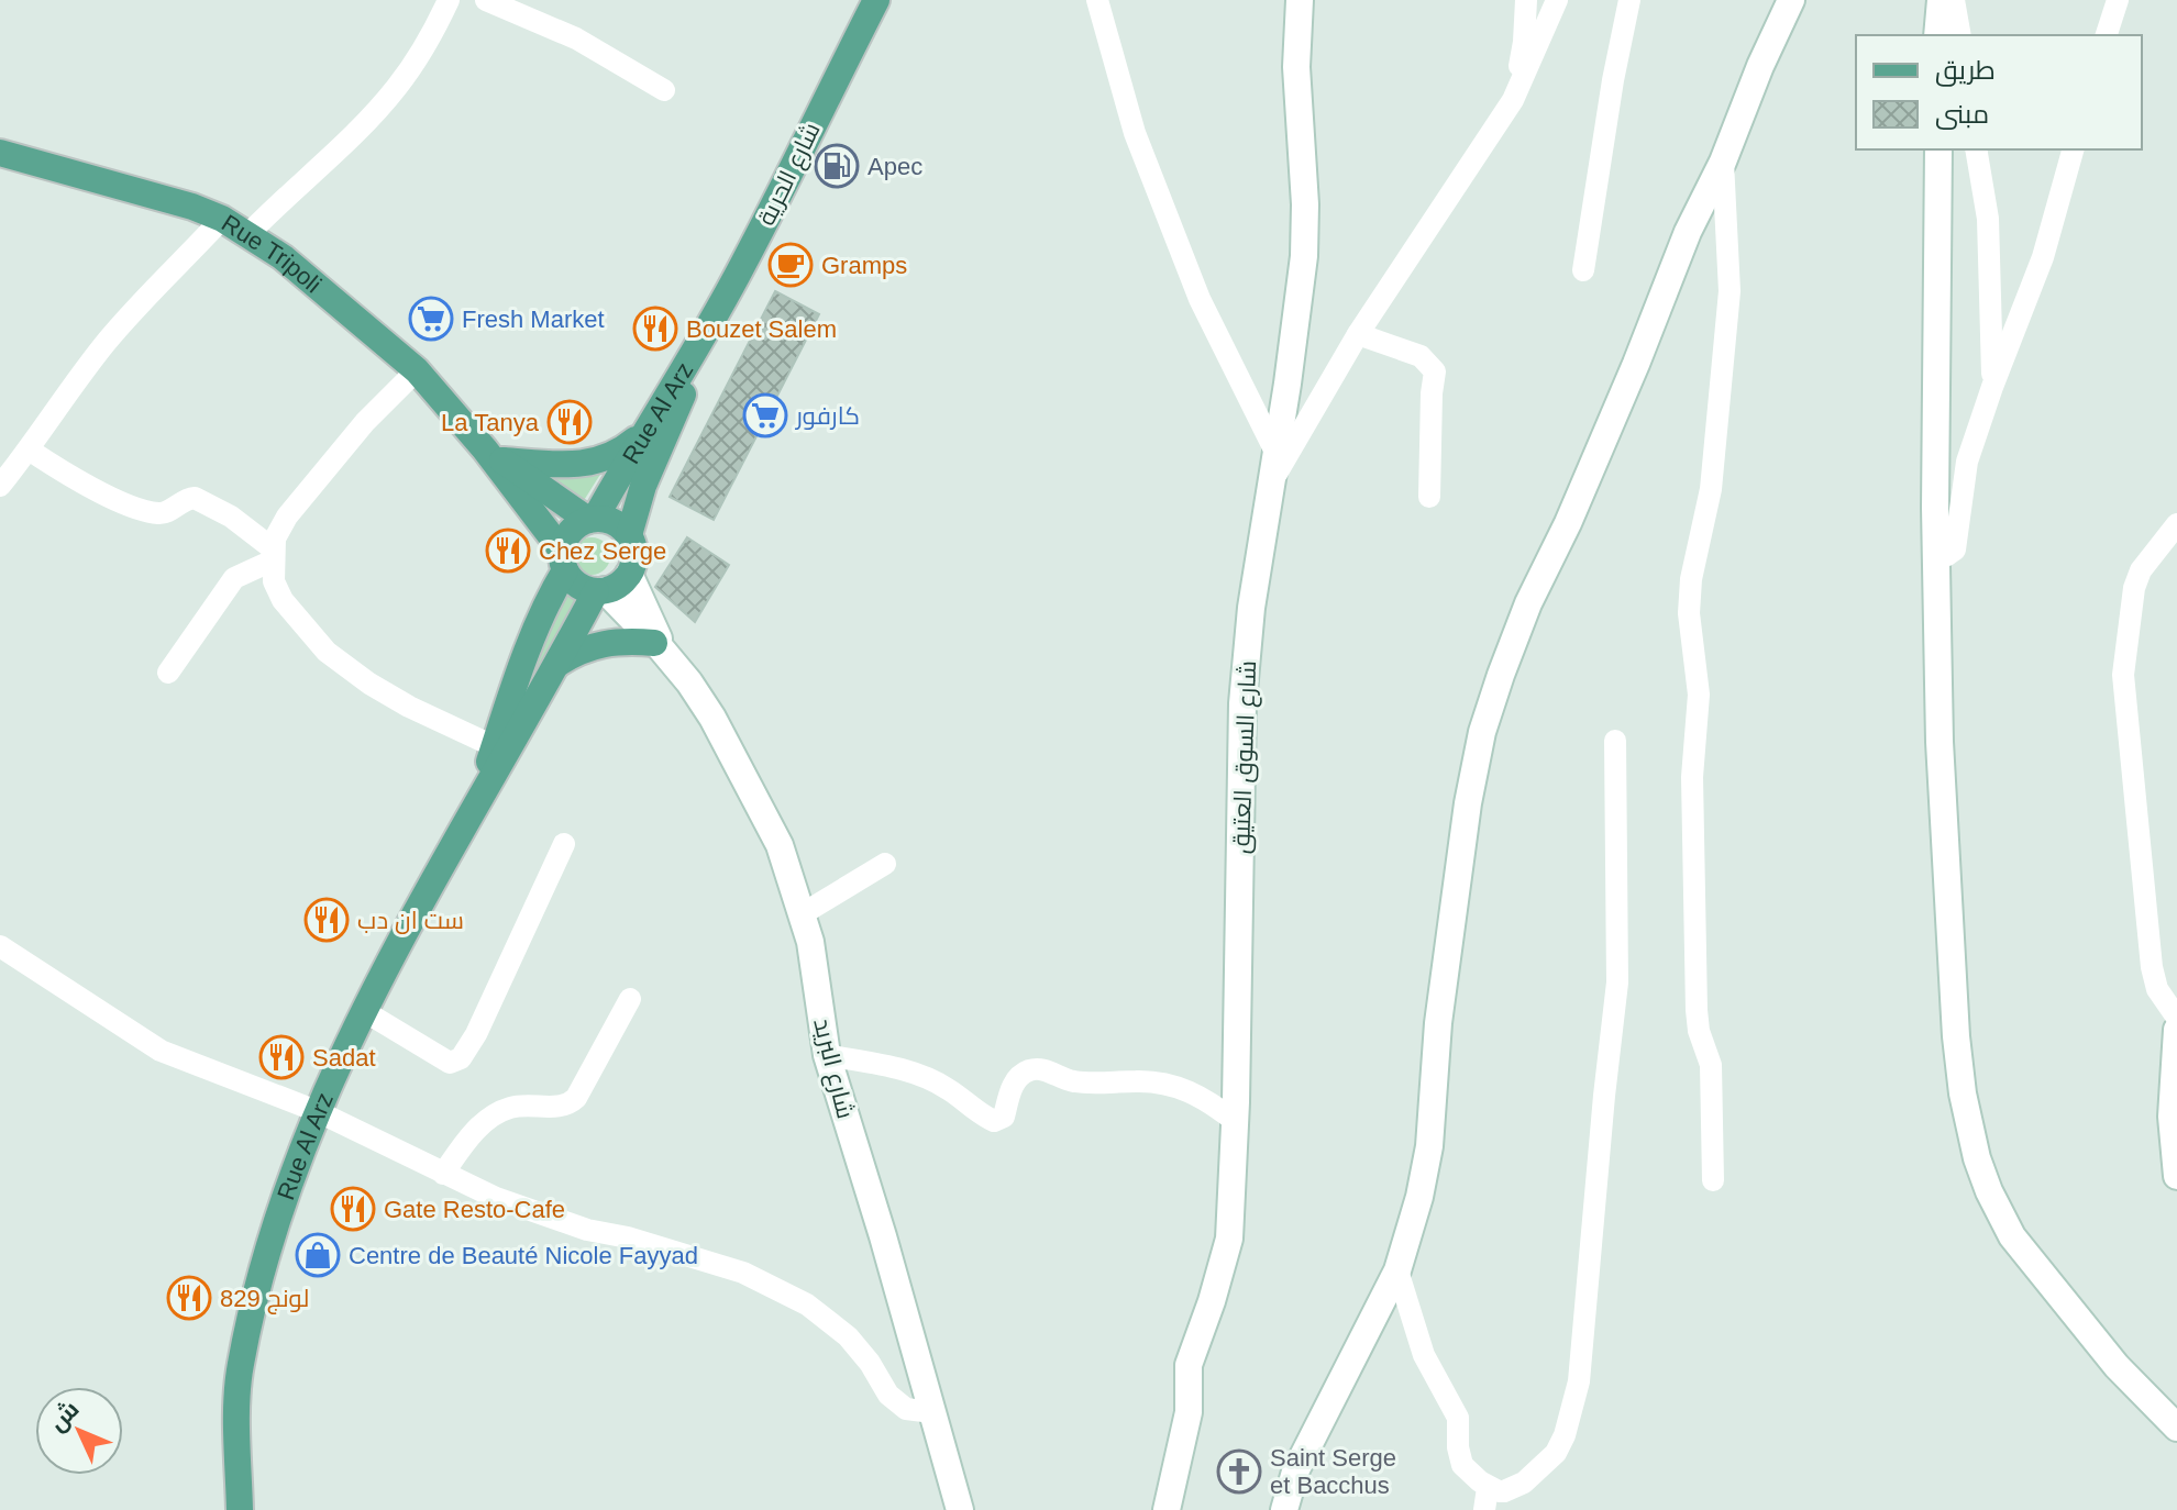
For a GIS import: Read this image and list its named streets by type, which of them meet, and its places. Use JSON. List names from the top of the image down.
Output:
{
  "streets": {
    "main road": ["شارع الحرية", "Rue Tripoli", "Rue Al Arz"],
    "street": ["شارع السوق العتيق", "شارع البريد"]
  },
  "crossings": [
    ["شارع الحرية", "Rue Al Arz"],
    ["Rue Tripoli", "Rue Al Arz"],
    ["Rue Tripoli", "شارع البريد"],
    ["Rue Al Arz", "شارع البريد"]
  ],
  "places": {
    "fuel station": ["Apec"],
    "cafe": ["Gramps"],
    "supermarket": ["Fresh Market", "كارفور"],
    "restaurant": [
      "Bouzet Salem",
      "La Tanya",
      "Chez Serge",
      "ست ان دب",
      "Sadat",
      "Gate Resto-Cafe",
      "لونج 829"
    ],
    "shop": ["Centre de Beauté Nicole Fayyad"],
    "church": ["Saint Serge et Bacchus"]
  },
  "legend": ["طريق", "مبنى"],
  "north": "top left"
}
